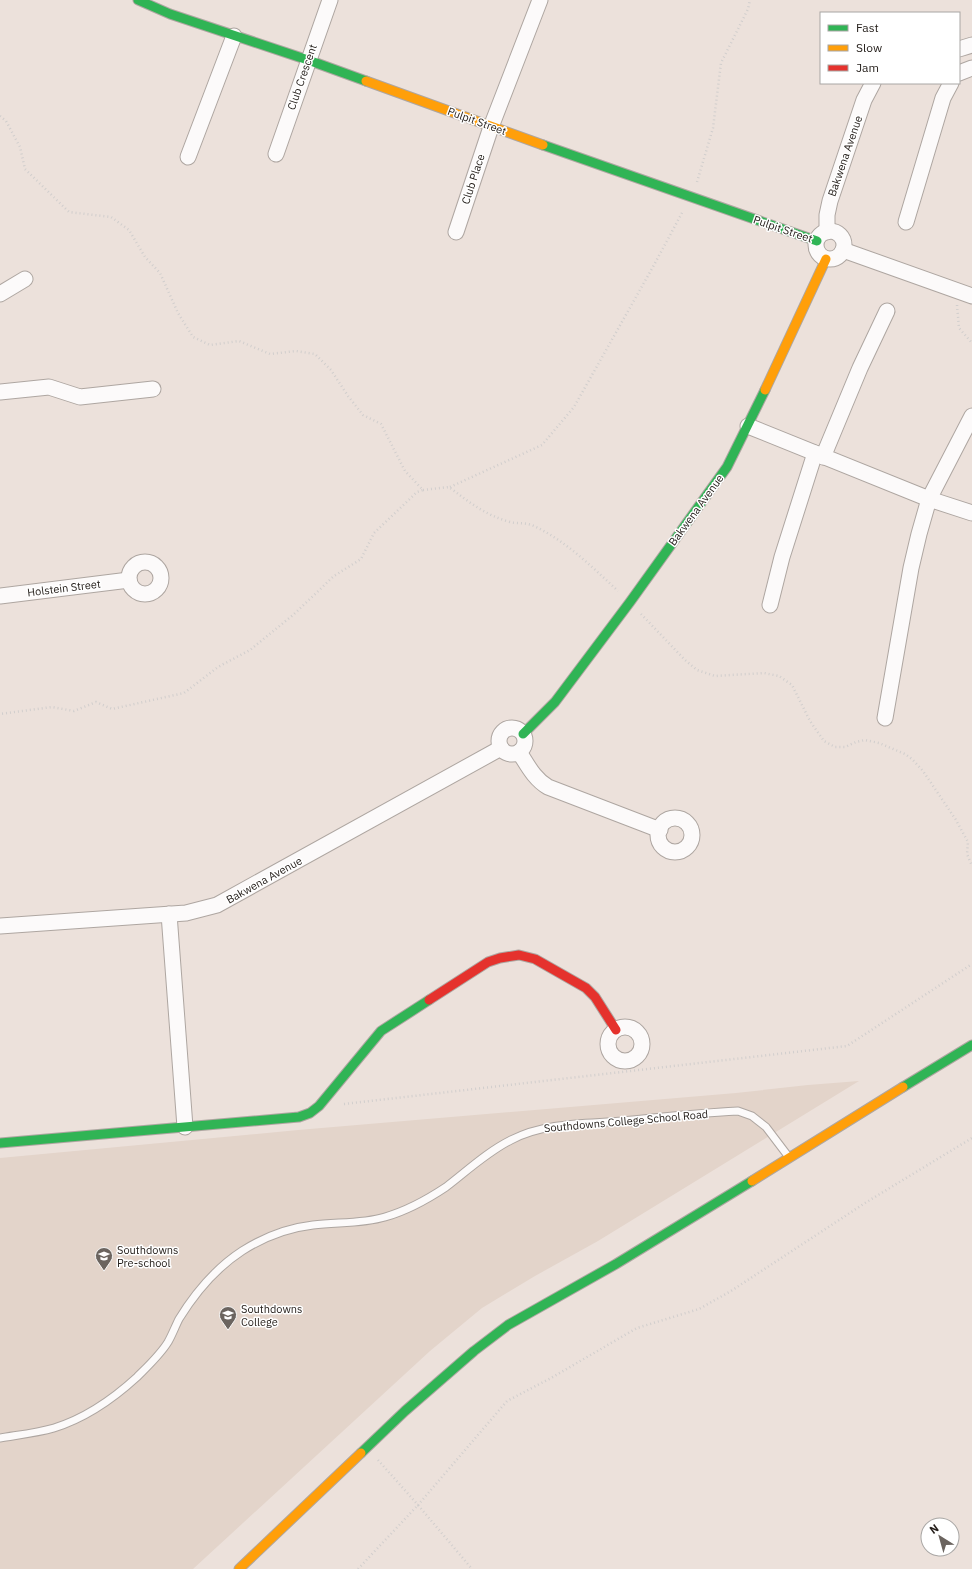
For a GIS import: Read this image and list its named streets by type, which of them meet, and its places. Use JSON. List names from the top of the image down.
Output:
{
  "streets": {
    "street": [
      "Club Crescent",
      "Pulpit Street",
      "Bakwena Avenue",
      "Club Place",
      "Holstein Street"
    ],
    "lane": ["Southdowns College School Road"]
  },
  "crossings": [
    ["Club Crescent", "Pulpit Street"],
    ["Pulpit Street", "Bakwena Avenue"],
    ["Pulpit Street", "Club Place"]
  ],
  "places": {
    "school or university": ["Southdowns Pre-school", "Southdowns College"]
  },
  "legend": ["Fast", "Slow", "Jam"],
  "north": "top left"
}
